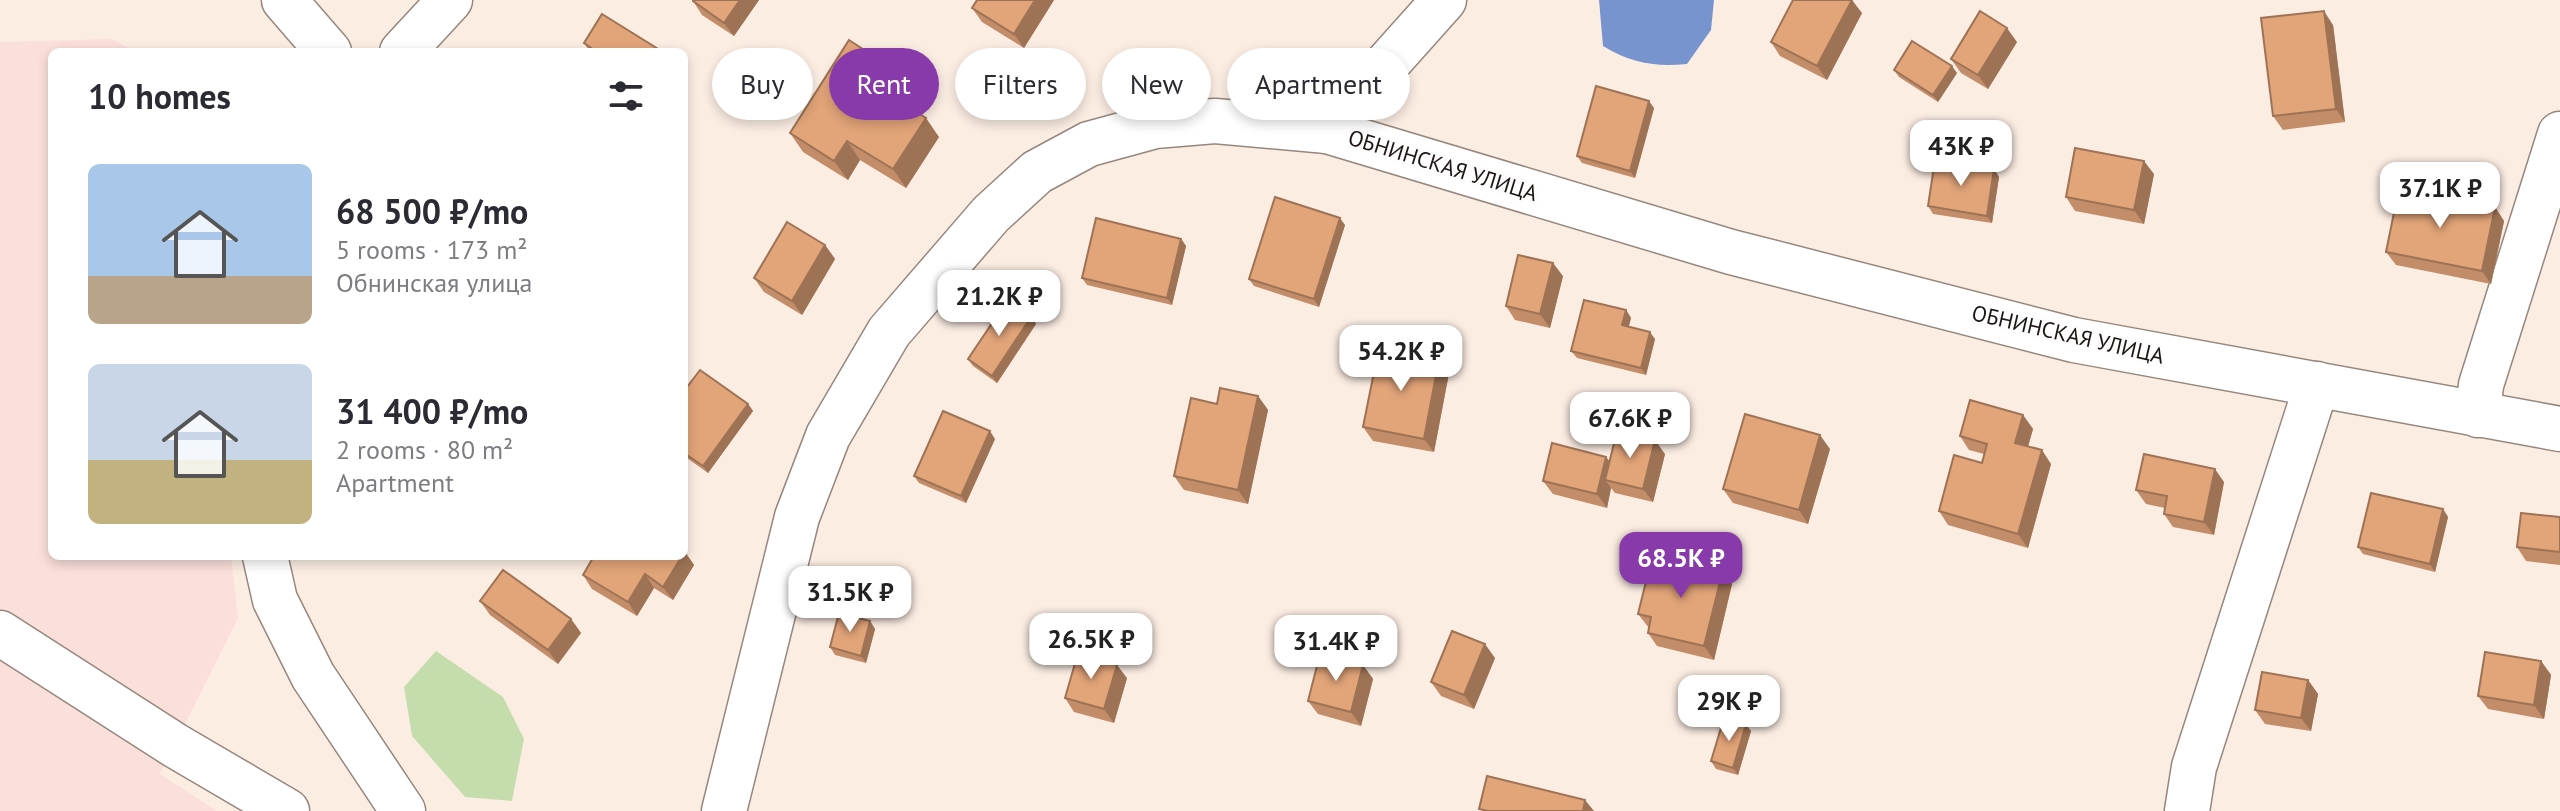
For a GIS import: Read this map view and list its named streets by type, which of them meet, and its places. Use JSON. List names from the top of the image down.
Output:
{
  "streets": {
    "street": ["ОБНИНСКАЯ УЛИЦА"]
  },
  "page": {
    "chip": [
      "Buy",
      "Rent",
      "Filters",
      "New",
      "Apartment"
    ],
    "heading": "10 homes",
    "price": [
      "43K ₽",
      "37.1K ₽",
      "21.2K ₽",
      "54.2K ₽",
      "67.6K ₽",
      "68.5K ₽",
      "31.5K ₽",
      "26.5K ₽",
      "31.4K ₽",
      "29K ₽"
    ],
    "list": [
      {
        "name": "68 500 ₽/mo",
        "note": "5 rooms · 173 m² · Обнинская улица"
      },
      {
        "name": "31 400 ₽/mo",
        "note": "2 rooms · 80 m² · Apartment"
      }
    ]
  }
}
